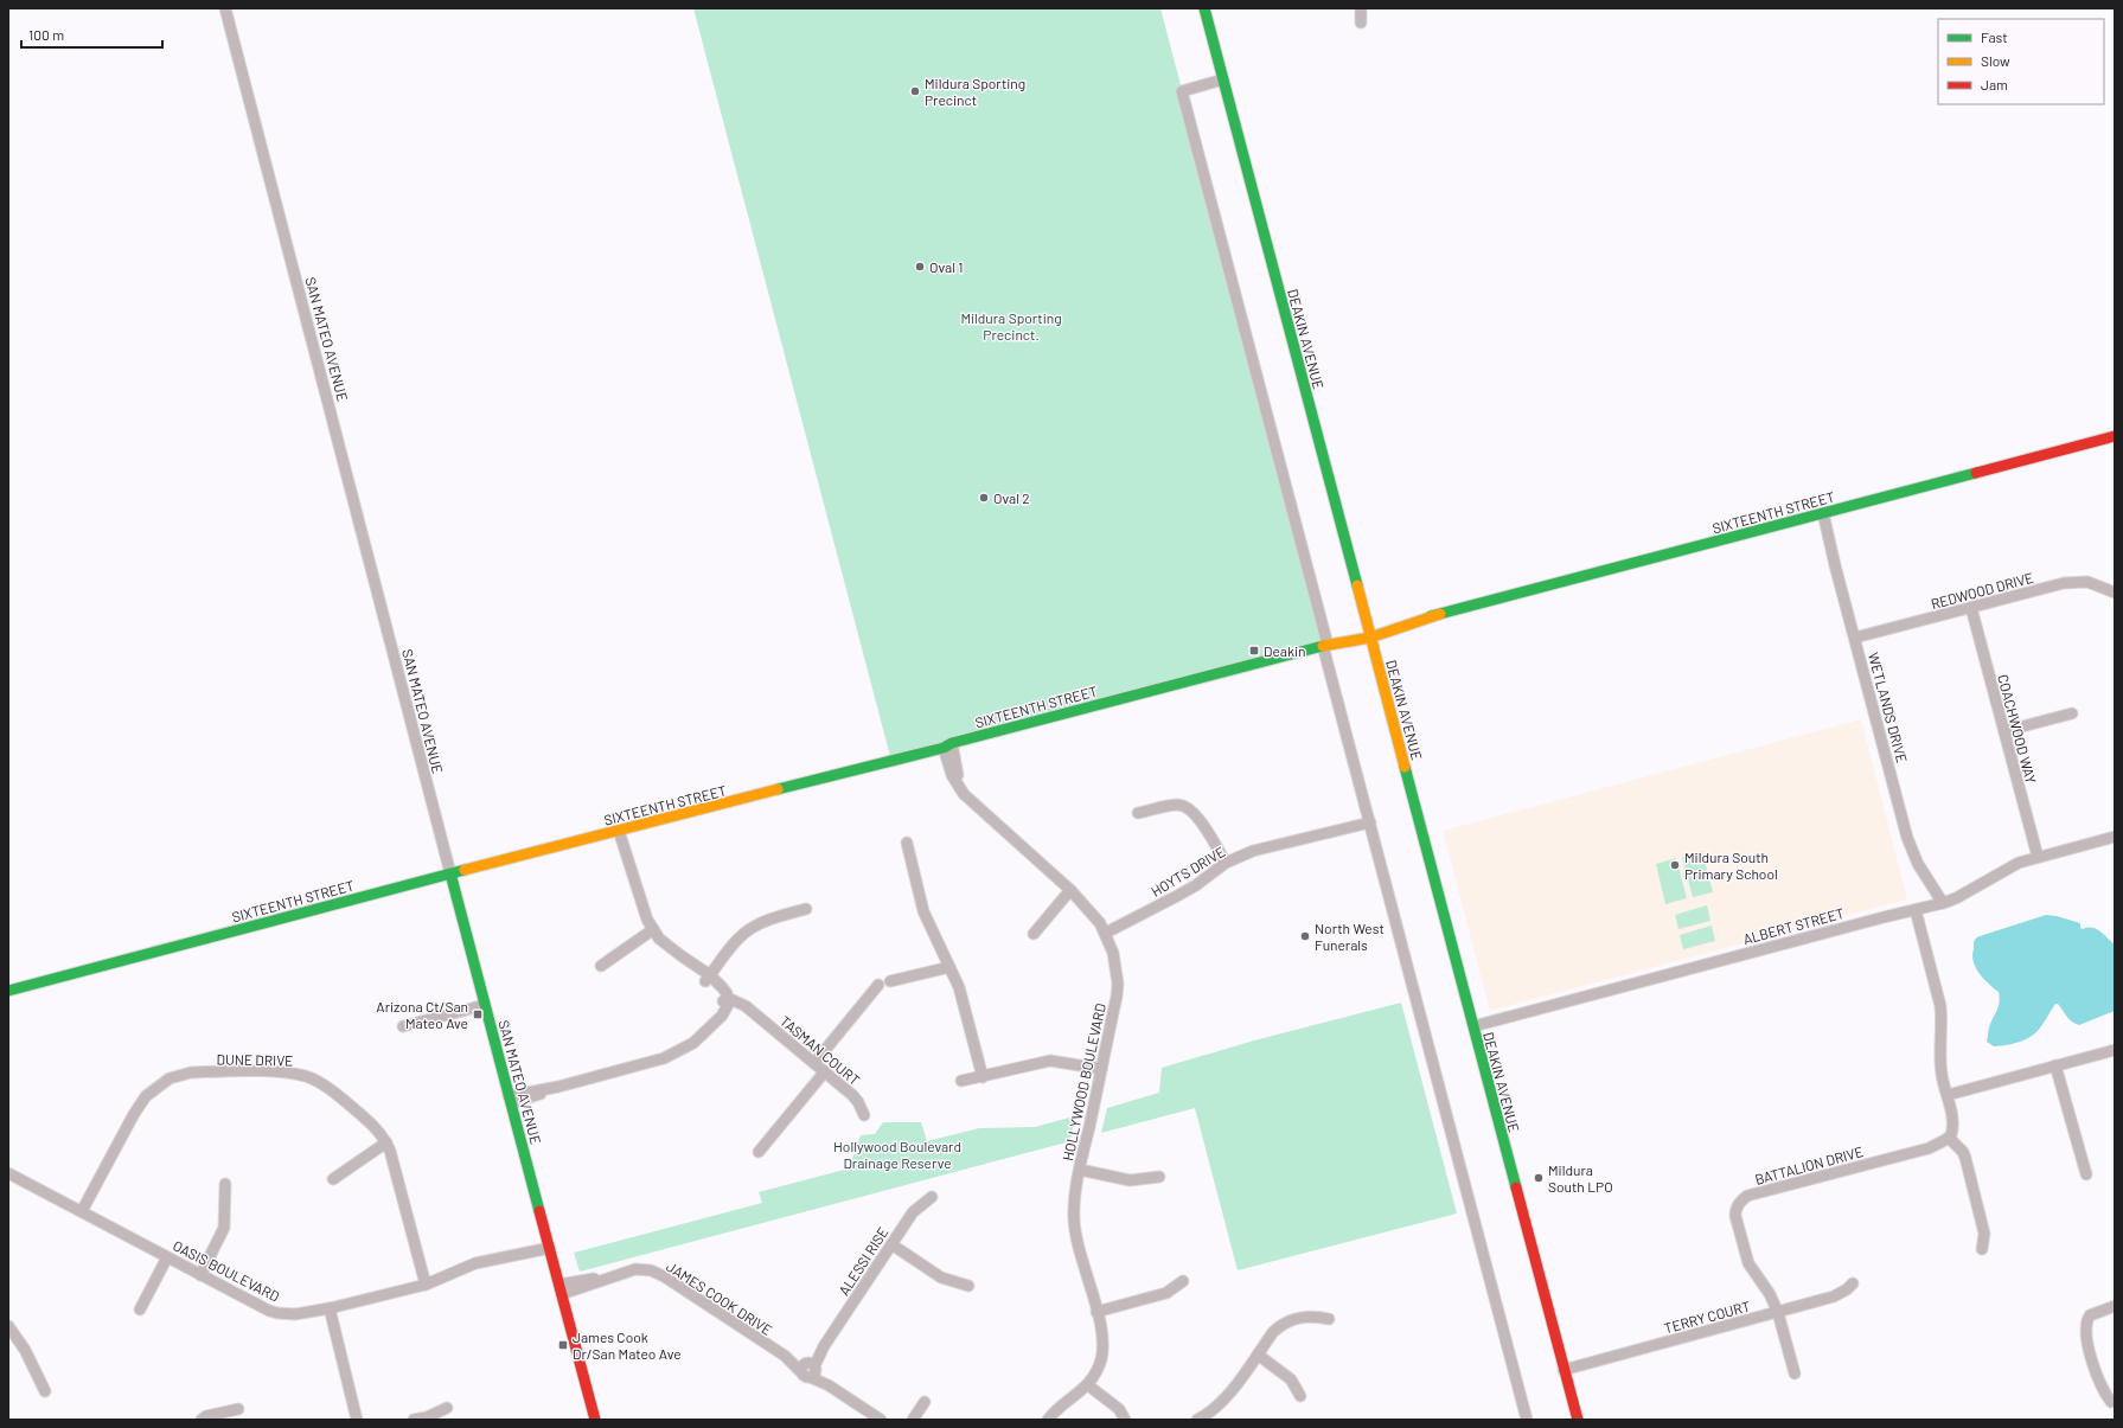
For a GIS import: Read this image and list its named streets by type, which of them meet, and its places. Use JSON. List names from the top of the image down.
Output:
{
  "streets": {
    "main road": ["SAN MATEO AVENUE", "DEAKIN AVENUE", "SIXTEENTH STREET"],
    "street": [
      "REDWOOD DRIVE",
      "WETLANDS DRIVE",
      "COACHWOOD WAY",
      "HOYTS DRIVE",
      "ALBERT STREET",
      "TASMAN COURT",
      "DUNE DRIVE",
      "HOLLYWOOD BOULEVARD",
      "BATTALION DRIVE",
      "ALESSI RISE",
      "OASIS BOULEVARD",
      "JAMES COOK DRIVE",
      "TERRY COURT"
    ]
  },
  "crossings": [
    ["SAN MATEO AVENUE", "SIXTEENTH STREET"],
    ["SAN MATEO AVENUE", "OASIS BOULEVARD"],
    ["SAN MATEO AVENUE", "JAMES COOK DRIVE"],
    ["DEAKIN AVENUE", "SIXTEENTH STREET"],
    ["DEAKIN AVENUE", "ALBERT STREET"],
    ["DEAKIN AVENUE", "TERRY COURT"],
    ["SIXTEENTH STREET", "WETLANDS DRIVE"],
    ["SIXTEENTH STREET", "TASMAN COURT"],
    ["SIXTEENTH STREET", "HOLLYWOOD BOULEVARD"],
    ["REDWOOD DRIVE", "WETLANDS DRIVE"],
    ["REDWOOD DRIVE", "COACHWOOD WAY"],
    ["WETLANDS DRIVE", "ALBERT STREET"],
    ["COACHWOOD WAY", "ALBERT STREET"],
    ["HOYTS DRIVE", "HOLLYWOOD BOULEVARD"],
    ["DUNE DRIVE", "OASIS BOULEVARD"],
    ["BATTALION DRIVE", "TERRY COURT"],
    ["ALESSI RISE", "JAMES COOK DRIVE"]
  ],
  "parks": ["Mildura Sporting Precinct.", "Hollywood Boulevard Drainage Reserve"],
  "places": {
    "other": [
      "Mildura Sporting Precinct",
      "Oval 1",
      "Oval 2",
      "Mildura South Primary School",
      "North West Funerals",
      "Mildura South LPO"
    ],
    "transit": ["Deakin", "Arizona Ct/San Mateo Ave", "James Cook Dr/San Mateo Ave"]
  },
  "legend": ["Fast", "Slow", "Jam"],
  "scale_bar": "100 m"
}
